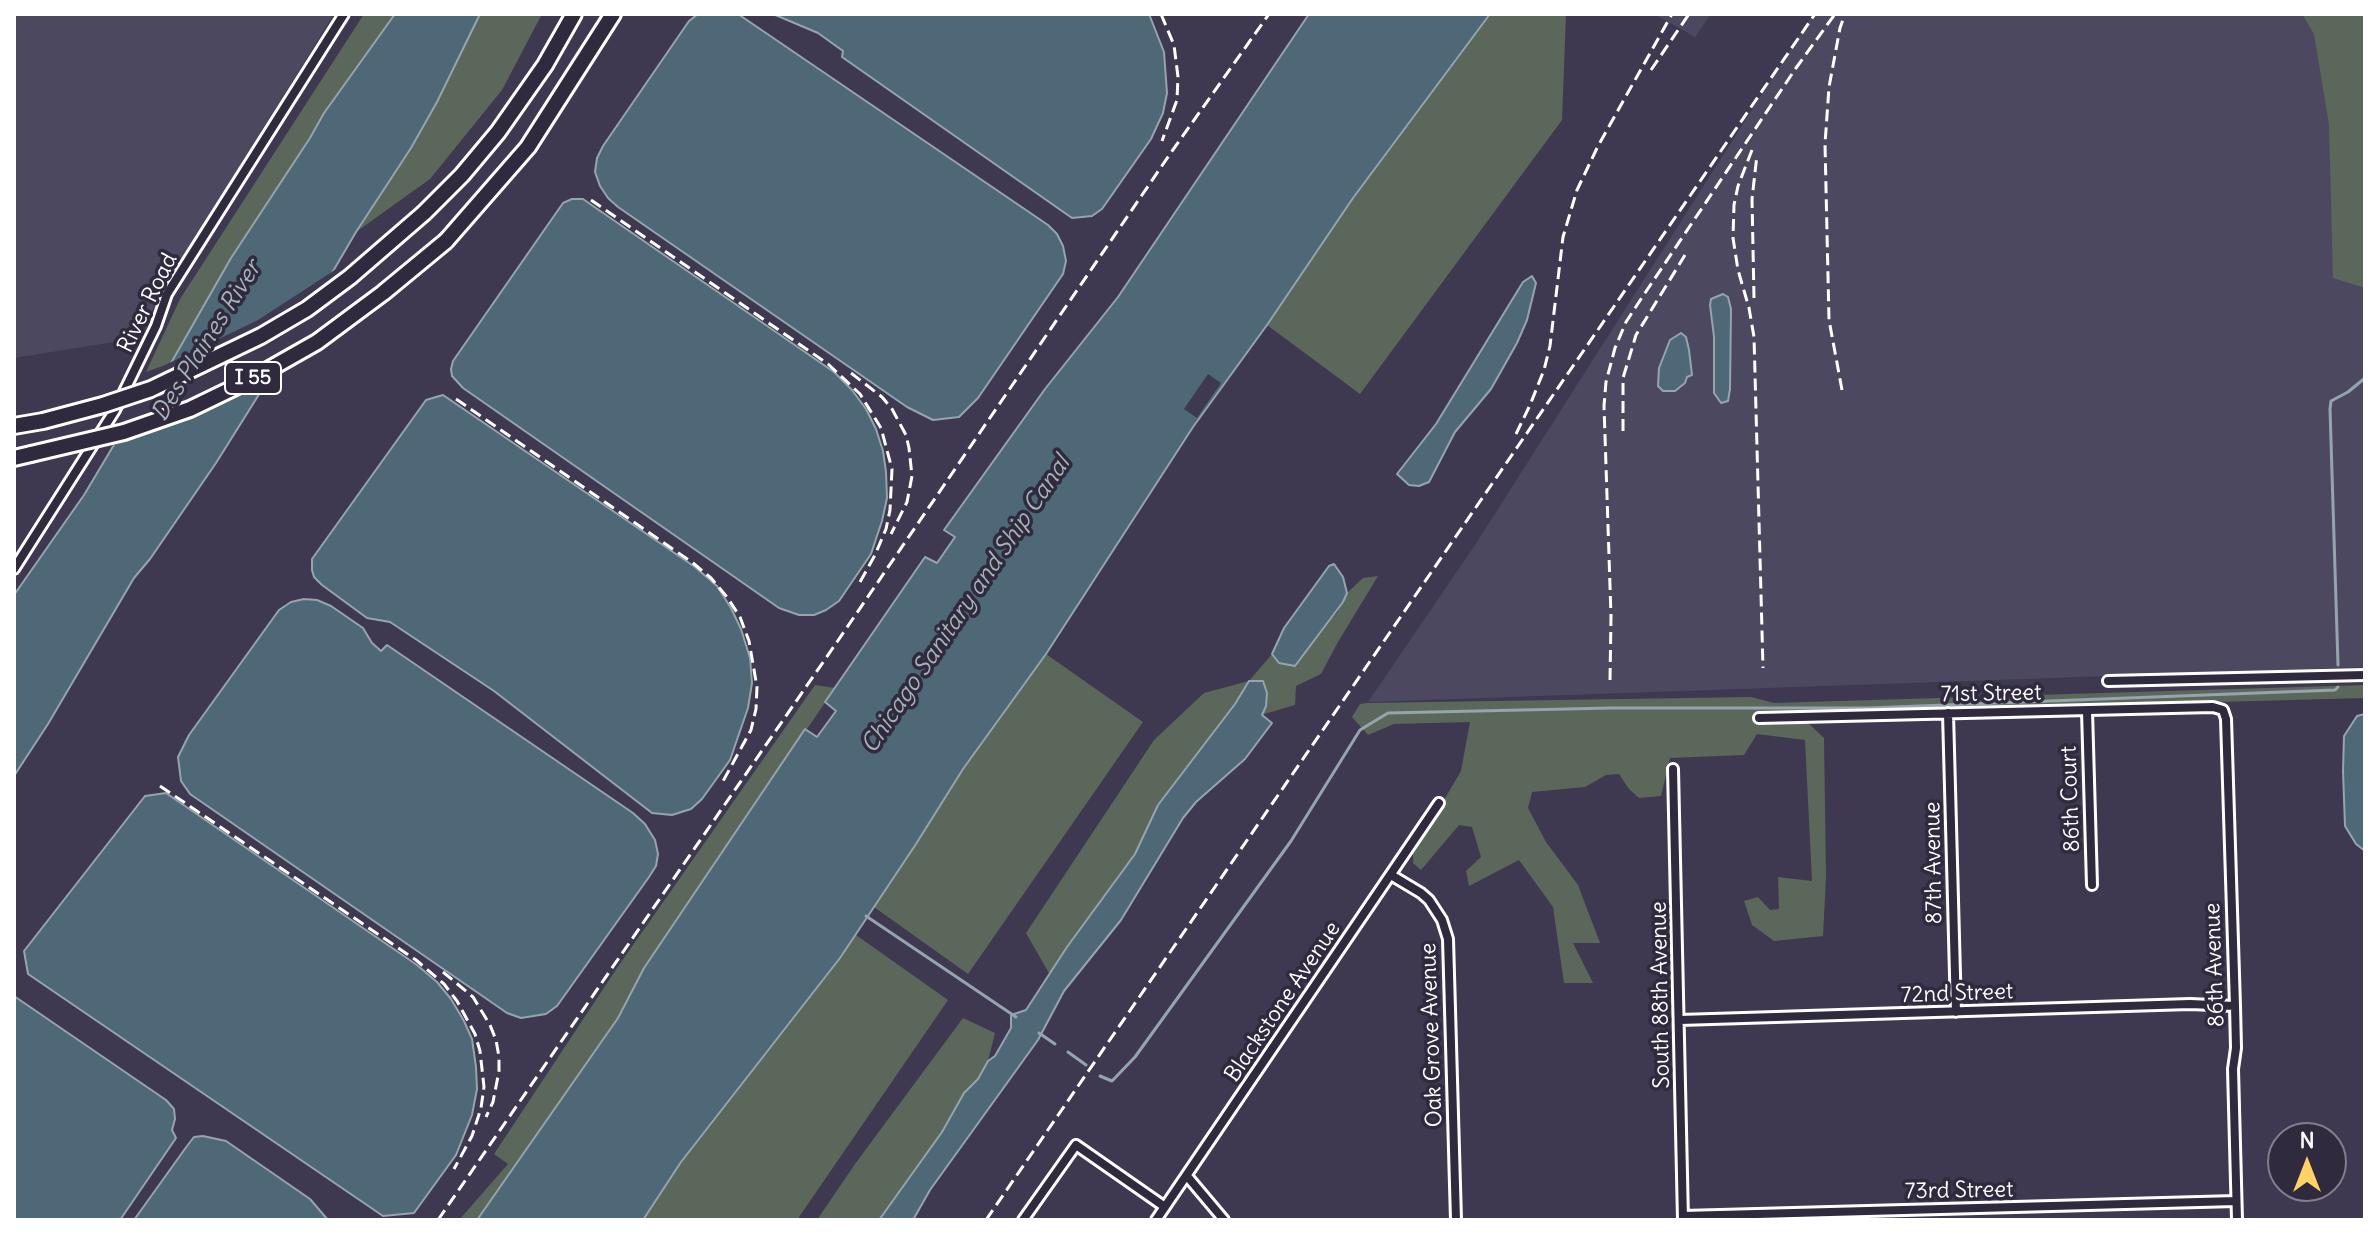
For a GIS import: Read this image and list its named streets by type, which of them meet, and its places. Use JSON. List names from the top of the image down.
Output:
{
  "streets": {
    "highway": ["I 55"],
    "street": [
      "River Road",
      "71st Street",
      "86th Court",
      "87th Avenue",
      "86th Avenue",
      "72nd Street",
      "South 88th Avenue",
      "Blackstone Avenue",
      "Oak Grove Avenue",
      "73rd Street"
    ]
  },
  "crossings": [
    ["71st Street", "86th Court"],
    ["71st Street", "87th Avenue"],
    ["71st Street", "86th Avenue"],
    ["87th Avenue", "72nd Street"],
    ["86th Avenue", "72nd Street"],
    ["86th Avenue", "73rd Street"],
    ["72nd Street", "South 88th Avenue"],
    ["South 88th Avenue", "73rd Street"],
    ["Blackstone Avenue", "Oak Grove Avenue"]
  ],
  "water": ["Des Plaines River", "Chicago Sanitary and Ship Canal"],
  "north": "top"
}
